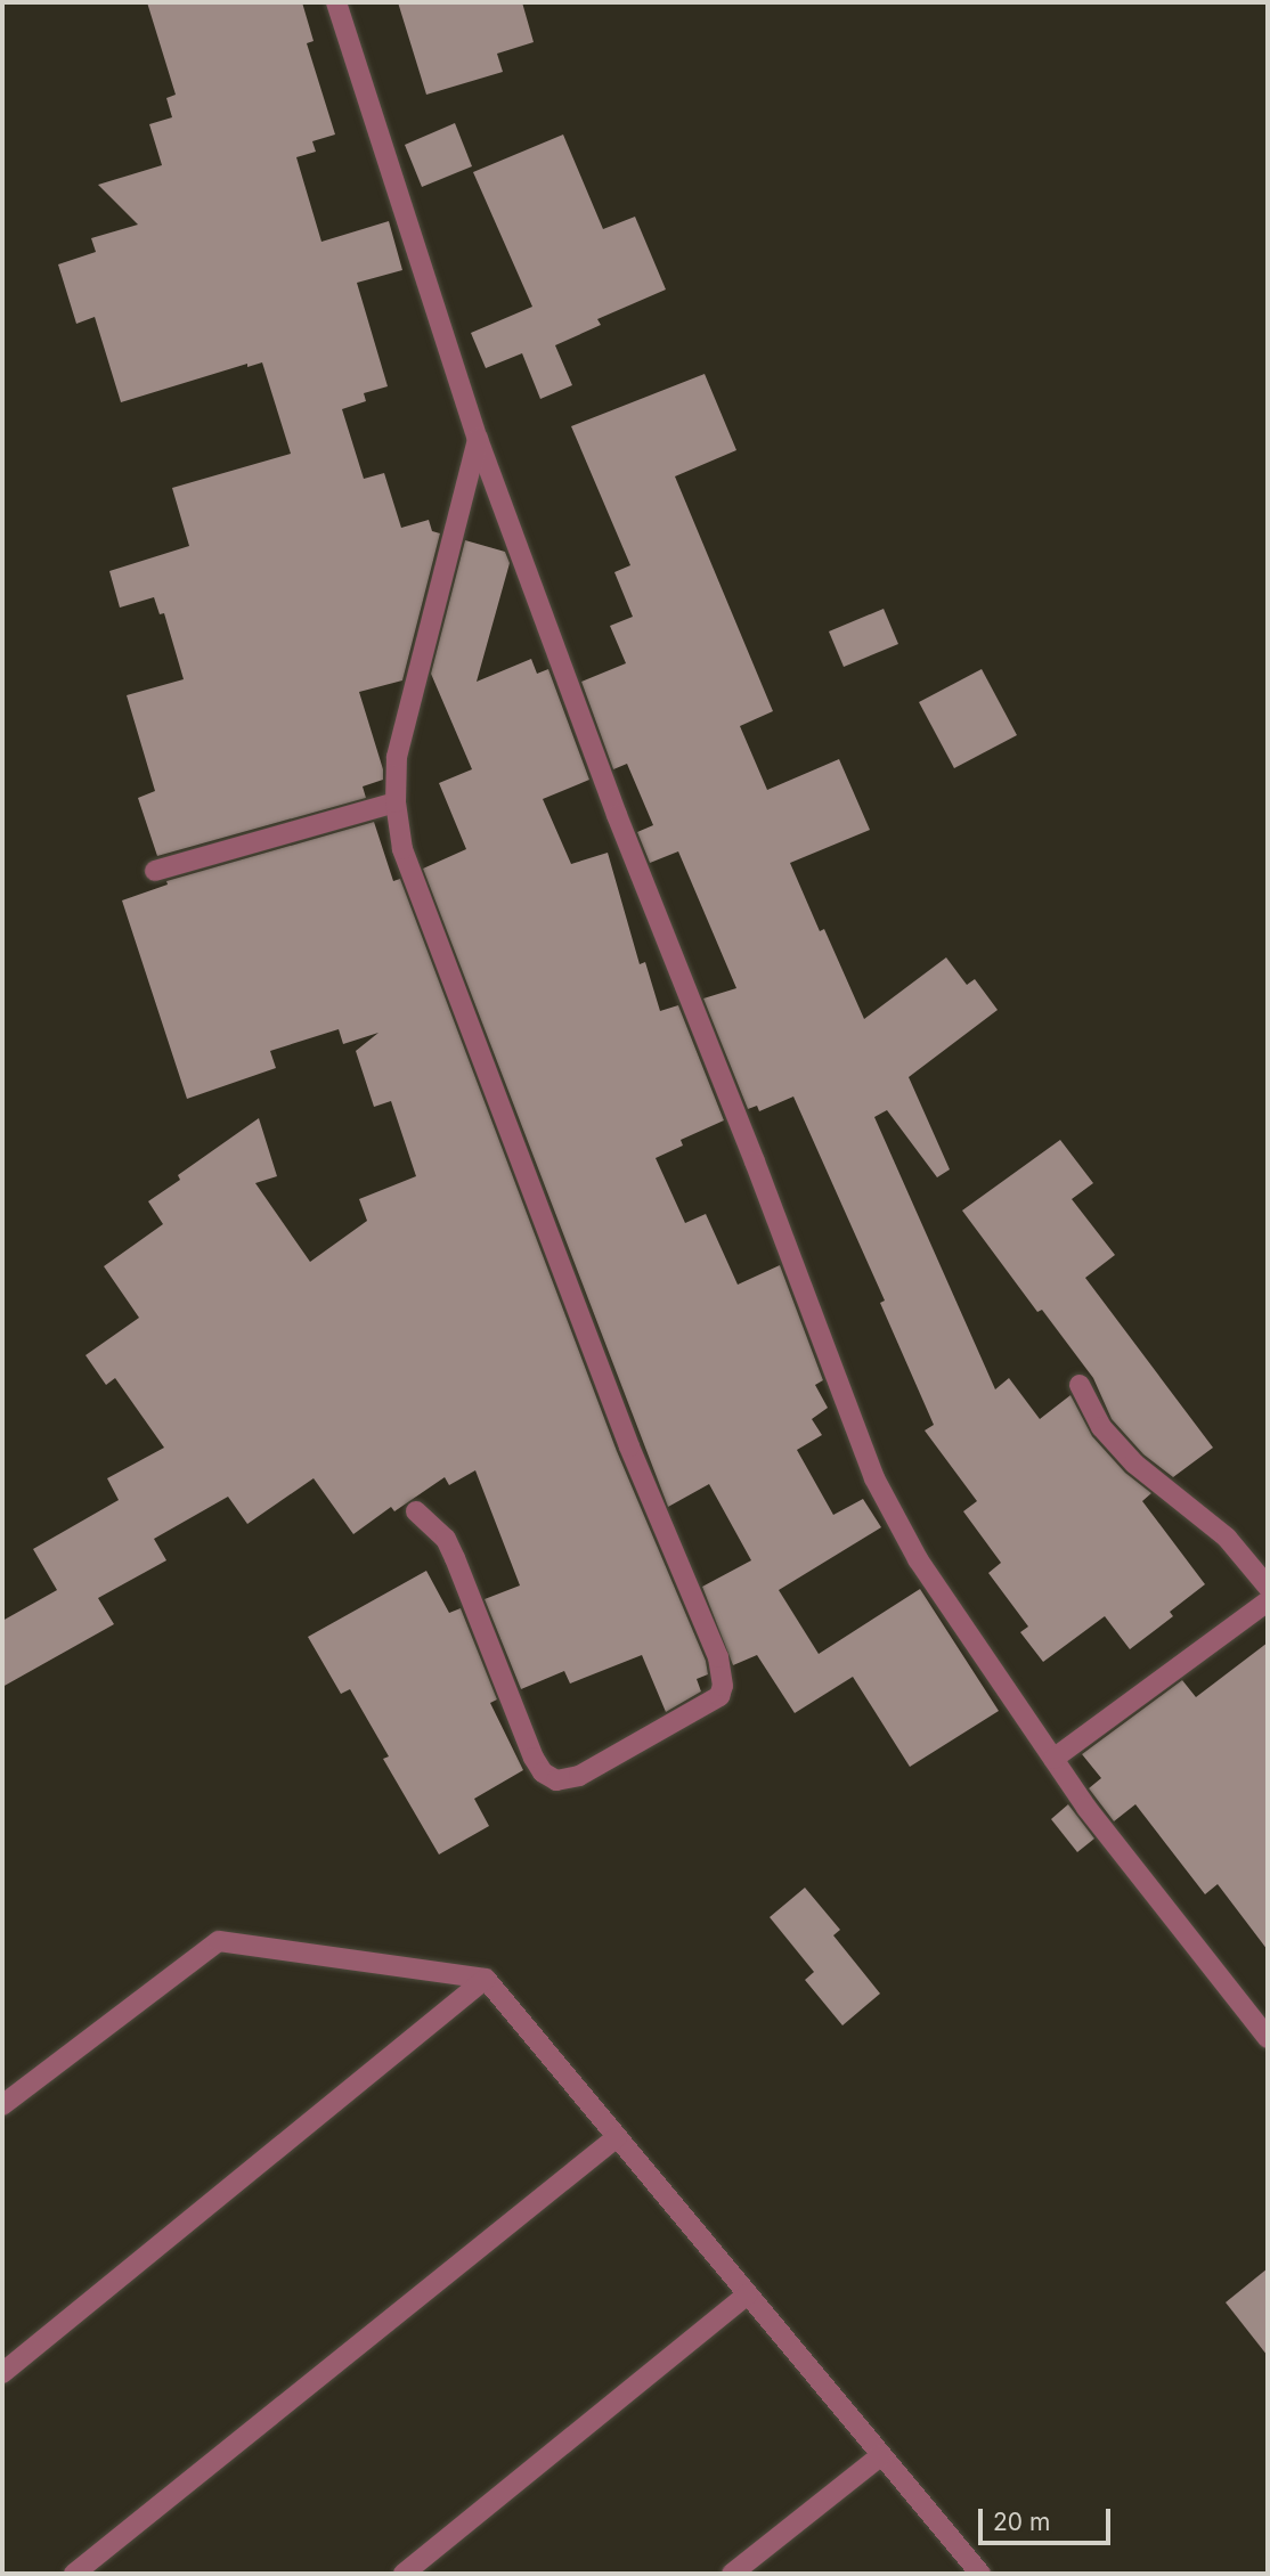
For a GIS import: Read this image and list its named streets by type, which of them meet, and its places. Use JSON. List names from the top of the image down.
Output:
{
  "scale_bar": "20 m"
}
